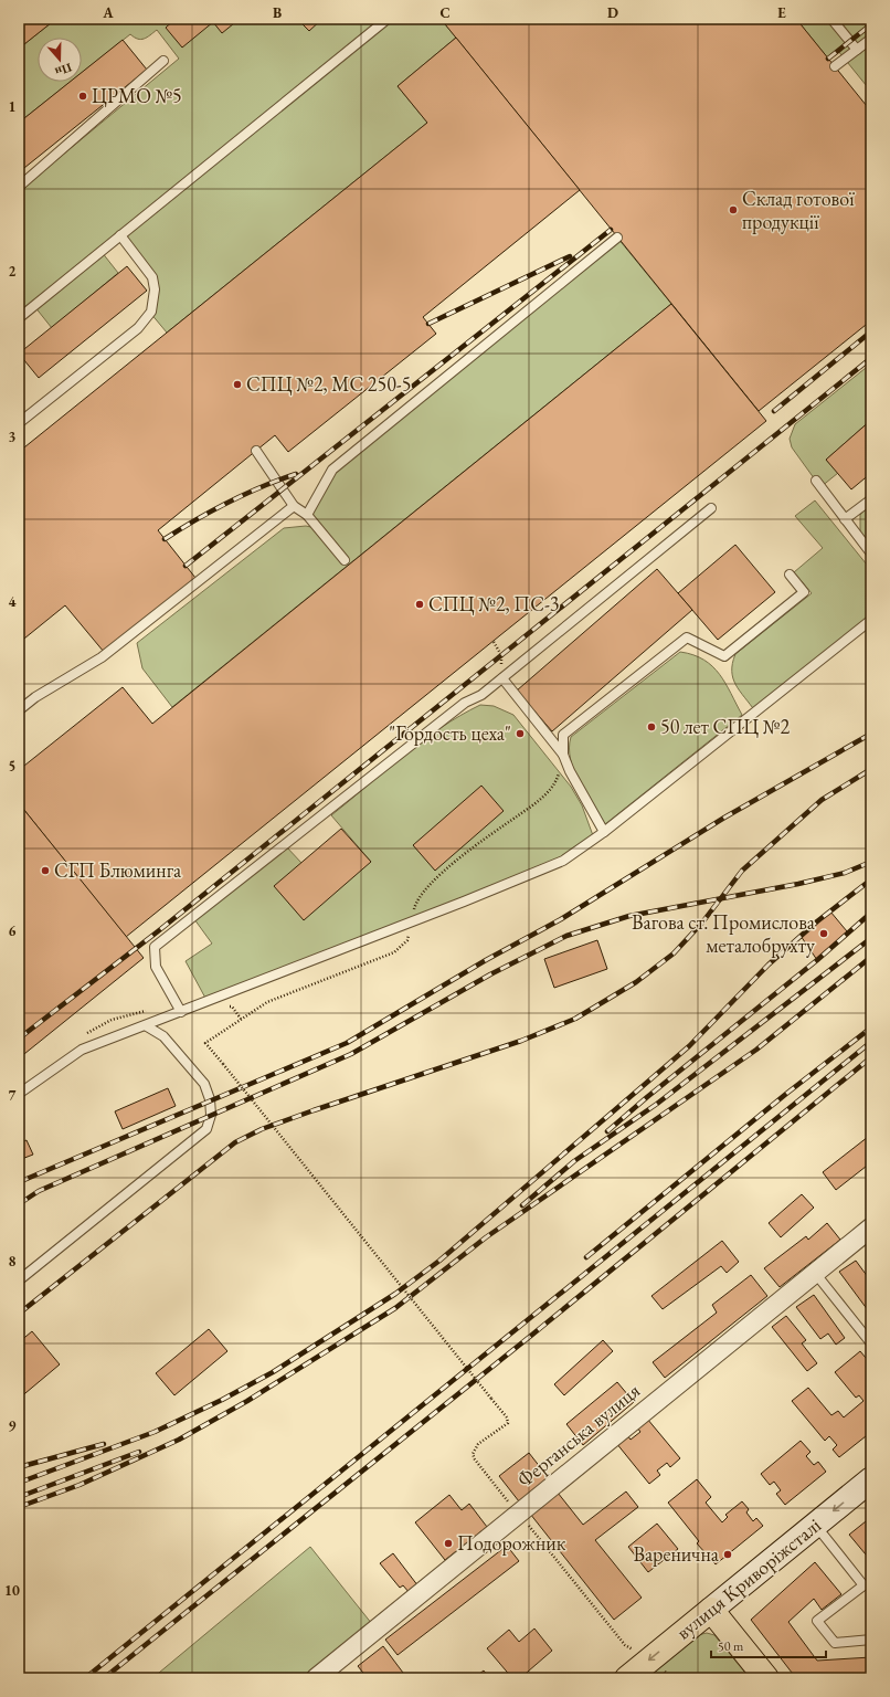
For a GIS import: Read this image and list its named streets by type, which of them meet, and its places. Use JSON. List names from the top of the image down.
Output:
{
  "streets": {
    "main road": ["вулиця Криворіжсталі"],
    "street": ["Ферганська вулиця"]
  },
  "one_way": ["вулиця Криворіжсталі"],
  "places": [
    "ЦРМО №5",
    "Склад готової продукції",
    "СПЦ №2, МС 250-5",
    "СПЦ №2, ПС-3",
    "50 лет СПЦ №2",
    "\"Гордость цеха\"",
    "СГП Блюминга",
    "Вагова ст. Промислова металобрухту",
    "Подорожник",
    "Варенична"
  ],
  "scale_bar": "50 m",
  "north": "bottom",
  "grid": {
    "columns": [
      "A",
      "B",
      "C",
      "D",
      "E"
    ],
    "rows": [
      "1",
      "2",
      "3",
      "4",
      "5",
      "6",
      "7",
      "8",
      "9",
      "10"
    ]
  }
}
